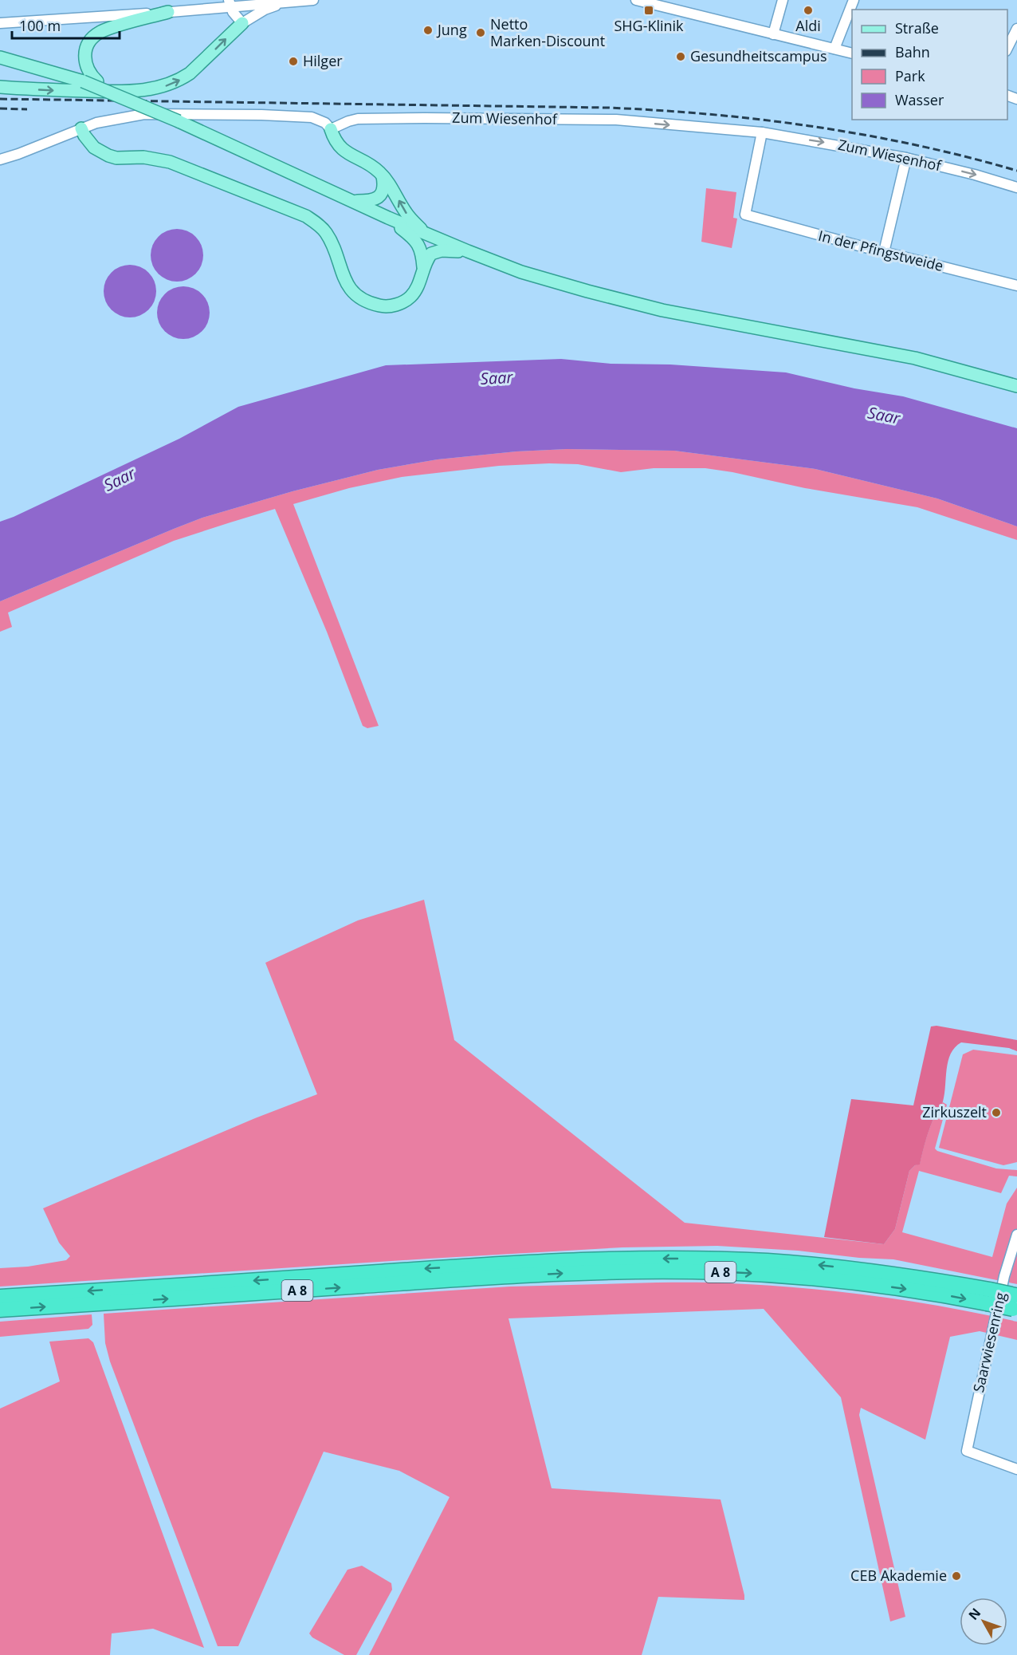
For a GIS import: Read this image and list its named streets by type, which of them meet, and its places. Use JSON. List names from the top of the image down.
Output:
{
  "streets": {
    "highway": ["A 8"],
    "street": ["Zum Wiesenhof", "In der Pfingstweide", "Saarwiesenring"]
  },
  "crossings": [
    ["Zum Wiesenhof", "In der Pfingstweide"]
  ],
  "one_way": ["Zum Wiesenhof"],
  "water": ["Saar"],
  "places": {
    "transit": ["SHG-Klinik"],
    "other": [
      "Aldi",
      "Jung",
      "Netto Marken-Discount",
      "Gesundheitscampus",
      "Hilger",
      "Zirkuszelt",
      "CEB Akademie"
    ]
  },
  "legend": [
    "Straße",
    "Bahn",
    "Park",
    "Wasser"
  ],
  "scale_bar": "100 m",
  "north": "top left"
}
